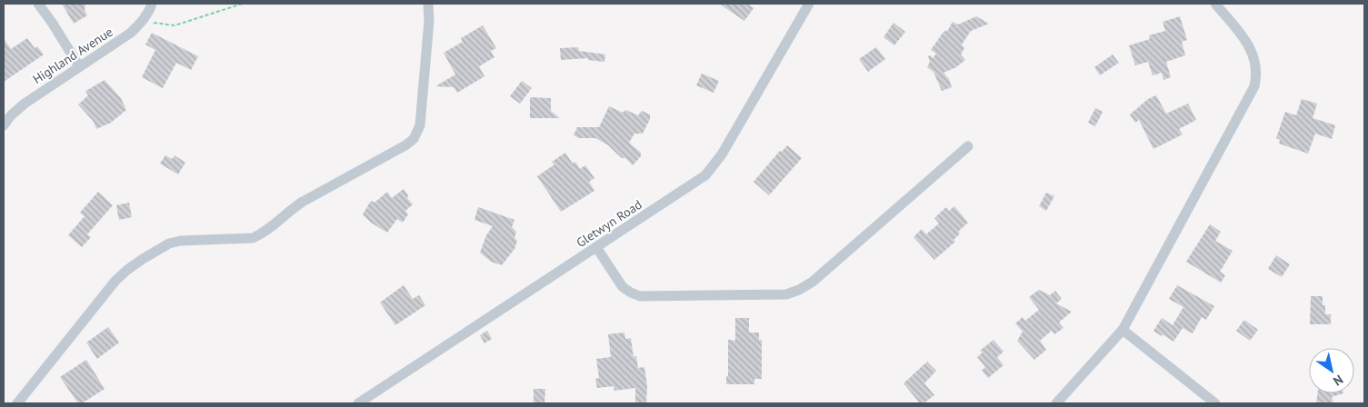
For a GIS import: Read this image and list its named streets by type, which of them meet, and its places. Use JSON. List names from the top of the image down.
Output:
{
  "streets": {
    "street": ["Highland Avenue", "Gletwyn Road"]
  },
  "north": "bottom right"
}
